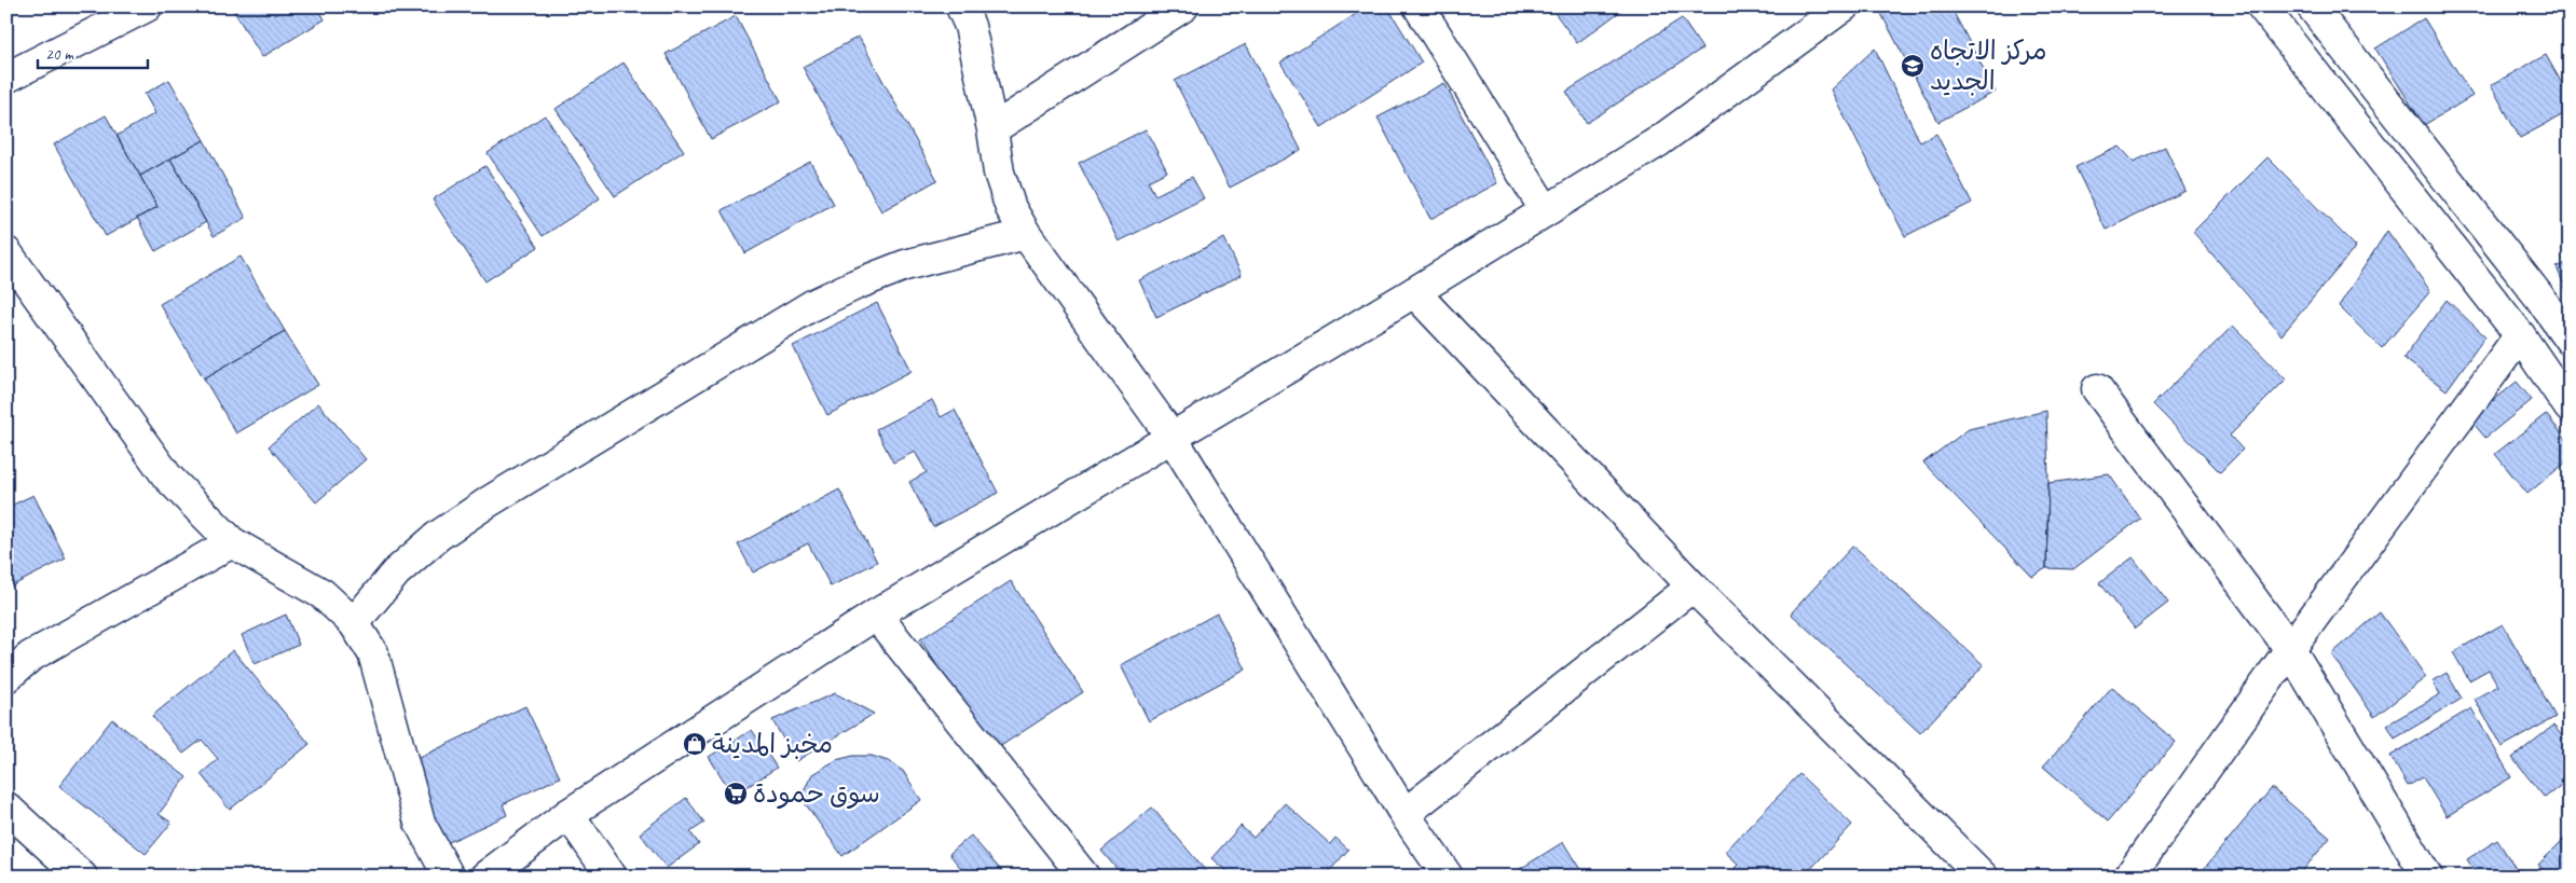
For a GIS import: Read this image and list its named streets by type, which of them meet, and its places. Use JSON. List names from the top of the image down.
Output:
{
  "places": {
    "school or university": ["مركز الاتجاه الجديد"],
    "shop": ["مخبز المدينة"],
    "supermarket": ["سوق حمودة"]
  },
  "scale_bar": "20 m"
}
